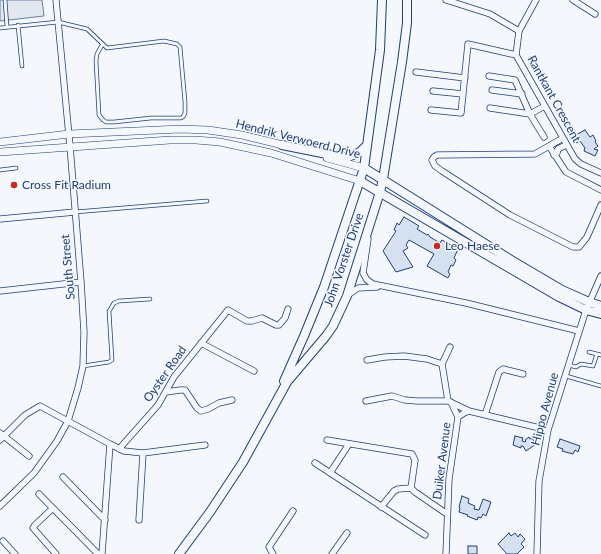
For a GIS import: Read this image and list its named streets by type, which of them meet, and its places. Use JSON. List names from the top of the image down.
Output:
{
  "streets": {
    "main road": ["Hendrik Verwoerd Drive", "John Vorster Drive"],
    "street": [
      "Rantkant Crescent",
      "South Street",
      "Oyster Road",
      "Hippo Avenue",
      "Duiker Avenue"
    ]
  },
  "crossings": [
    ["Hendrik Verwoerd Drive", "John Vorster Drive"],
    ["Hendrik Verwoerd Drive", "South Street"],
    ["Hendrik Verwoerd Drive", "Hippo Avenue"]
  ],
  "places": ["Cross Fit Radium", "Leo Haese"]
}
